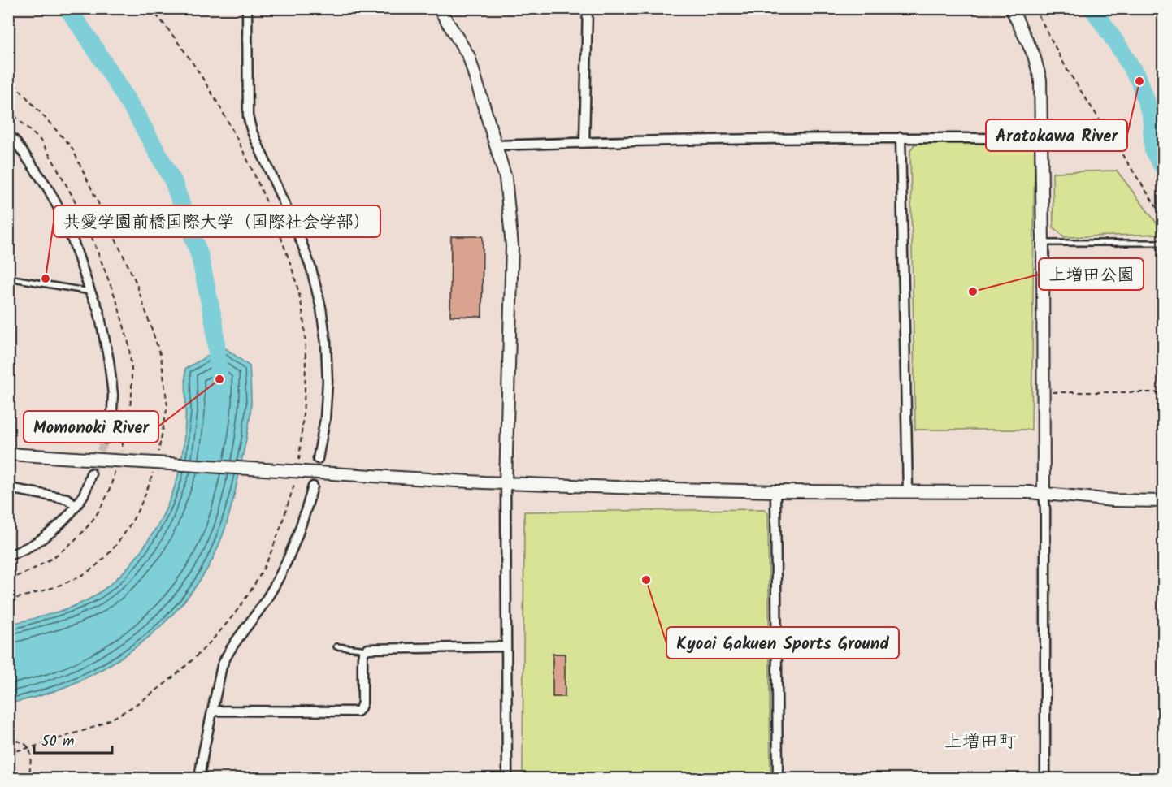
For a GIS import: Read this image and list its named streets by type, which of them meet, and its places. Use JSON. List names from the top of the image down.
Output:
{
  "districts": ["上増田町"],
  "places": [
    "Aratokawa River",
    "共愛学園前橋国際大学（国際社会学部）",
    "上増田公園",
    "Momonoki River",
    "Kyoai Gakuen Sports Ground"
  ],
  "scale_bar": "50 m"
}
